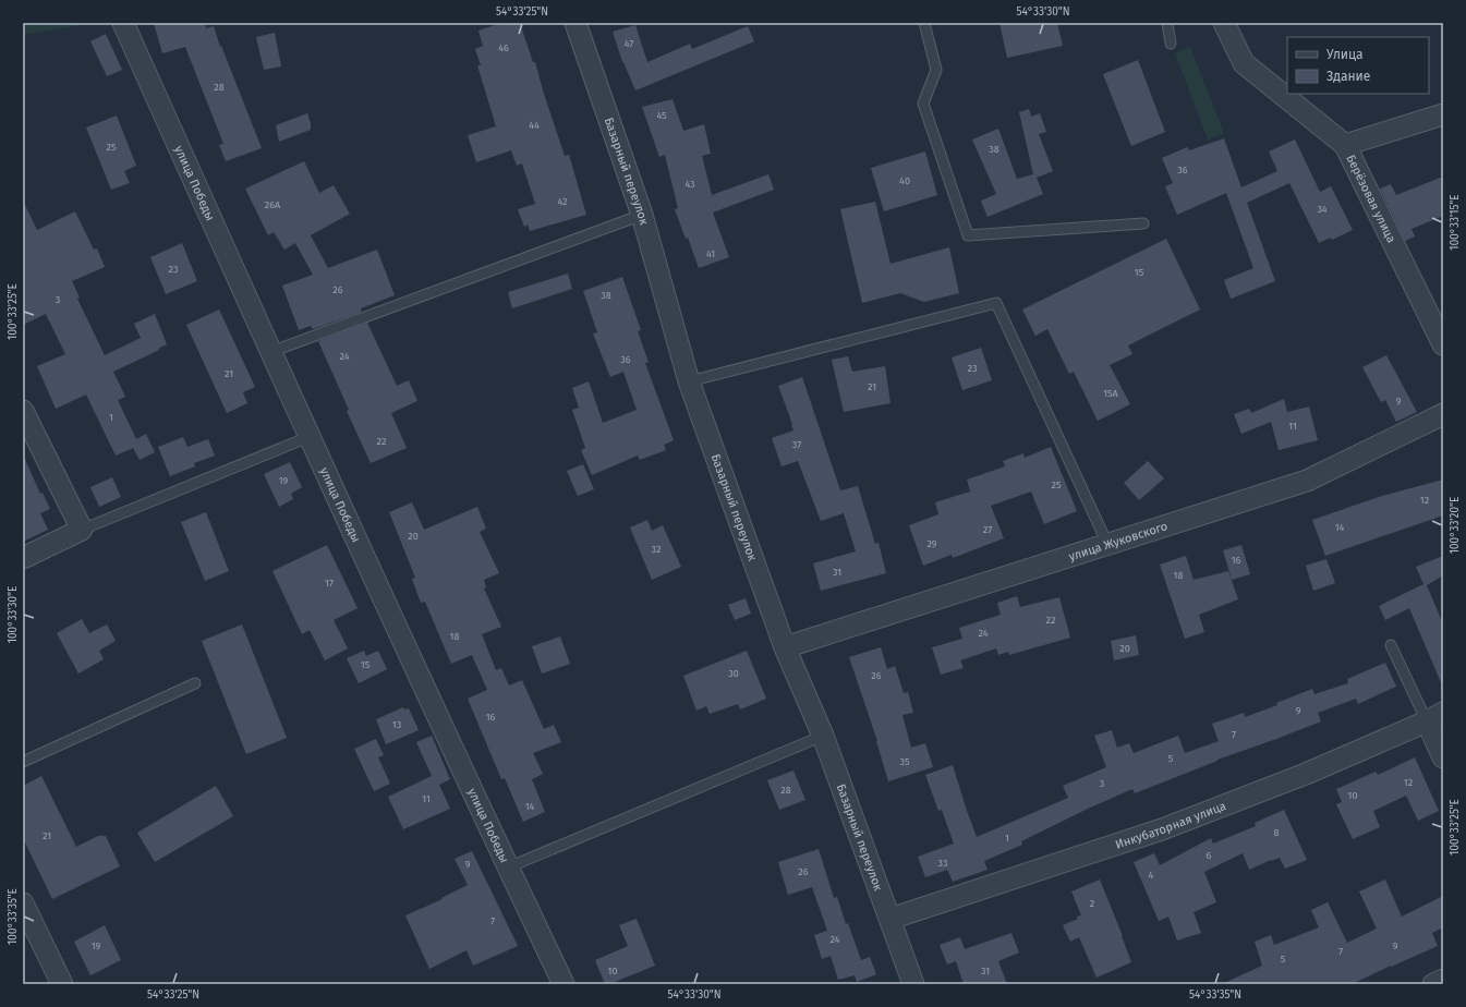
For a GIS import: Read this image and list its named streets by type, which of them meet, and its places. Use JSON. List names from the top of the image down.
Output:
{
  "streets": {
    "street": [
      "Базарный переулок",
      "улица Победы",
      "Берёзовая улица",
      "улица Жуковского",
      "Инкубаторная улица"
    ]
  },
  "crossings": [
    ["Базарный переулок", "улица Жуковского"],
    ["Базарный переулок", "Инкубаторная улица"]
  ],
  "house_numbers": [
    "47",
    "46",
    "28",
    "45",
    "44",
    "25",
    "38",
    "36",
    "40",
    "43",
    "42",
    "26А",
    "34",
    "41",
    "23",
    "15",
    "26",
    "38",
    "3",
    "24",
    "36",
    "23",
    "21",
    "21",
    "15А",
    "9",
    "1",
    "11",
    "22",
    "37",
    "19",
    "25",
    "12",
    "14",
    "27",
    "20",
    "29",
    "32",
    "16",
    "31",
    "18",
    "17",
    "22",
    "24",
    "18",
    "20",
    "15",
    "30",
    "26",
    "9",
    "16",
    "13",
    "7",
    "5",
    "35",
    "12",
    "3",
    "28",
    "10",
    "11",
    "14",
    "8",
    "21",
    "1",
    "6",
    "33",
    "9",
    "26",
    "4",
    "2",
    "7",
    "24",
    "19",
    "9",
    "7",
    "5",
    "10",
    "31"
  ],
  "legend": ["Улица", "Здание"],
  "coordinates": [
    "54°33'25\"N",
    "54°33'30\"N",
    "100°33'15\"E",
    "100°33'25\"E",
    "100°33'20\"E",
    "100°33'30\"E",
    "100°33'35\"E",
    "54°33'35\"N"
  ]
}
